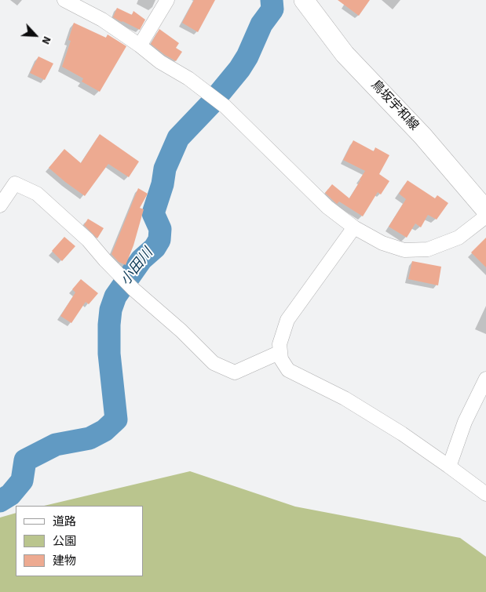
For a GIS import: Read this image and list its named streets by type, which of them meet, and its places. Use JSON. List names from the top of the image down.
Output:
{
  "streets": {
    "main road": ["鳥坂宇和線"]
  },
  "water": ["小田川"],
  "legend": ["道路", "公園", "建物"],
  "north": "bottom right"
}
